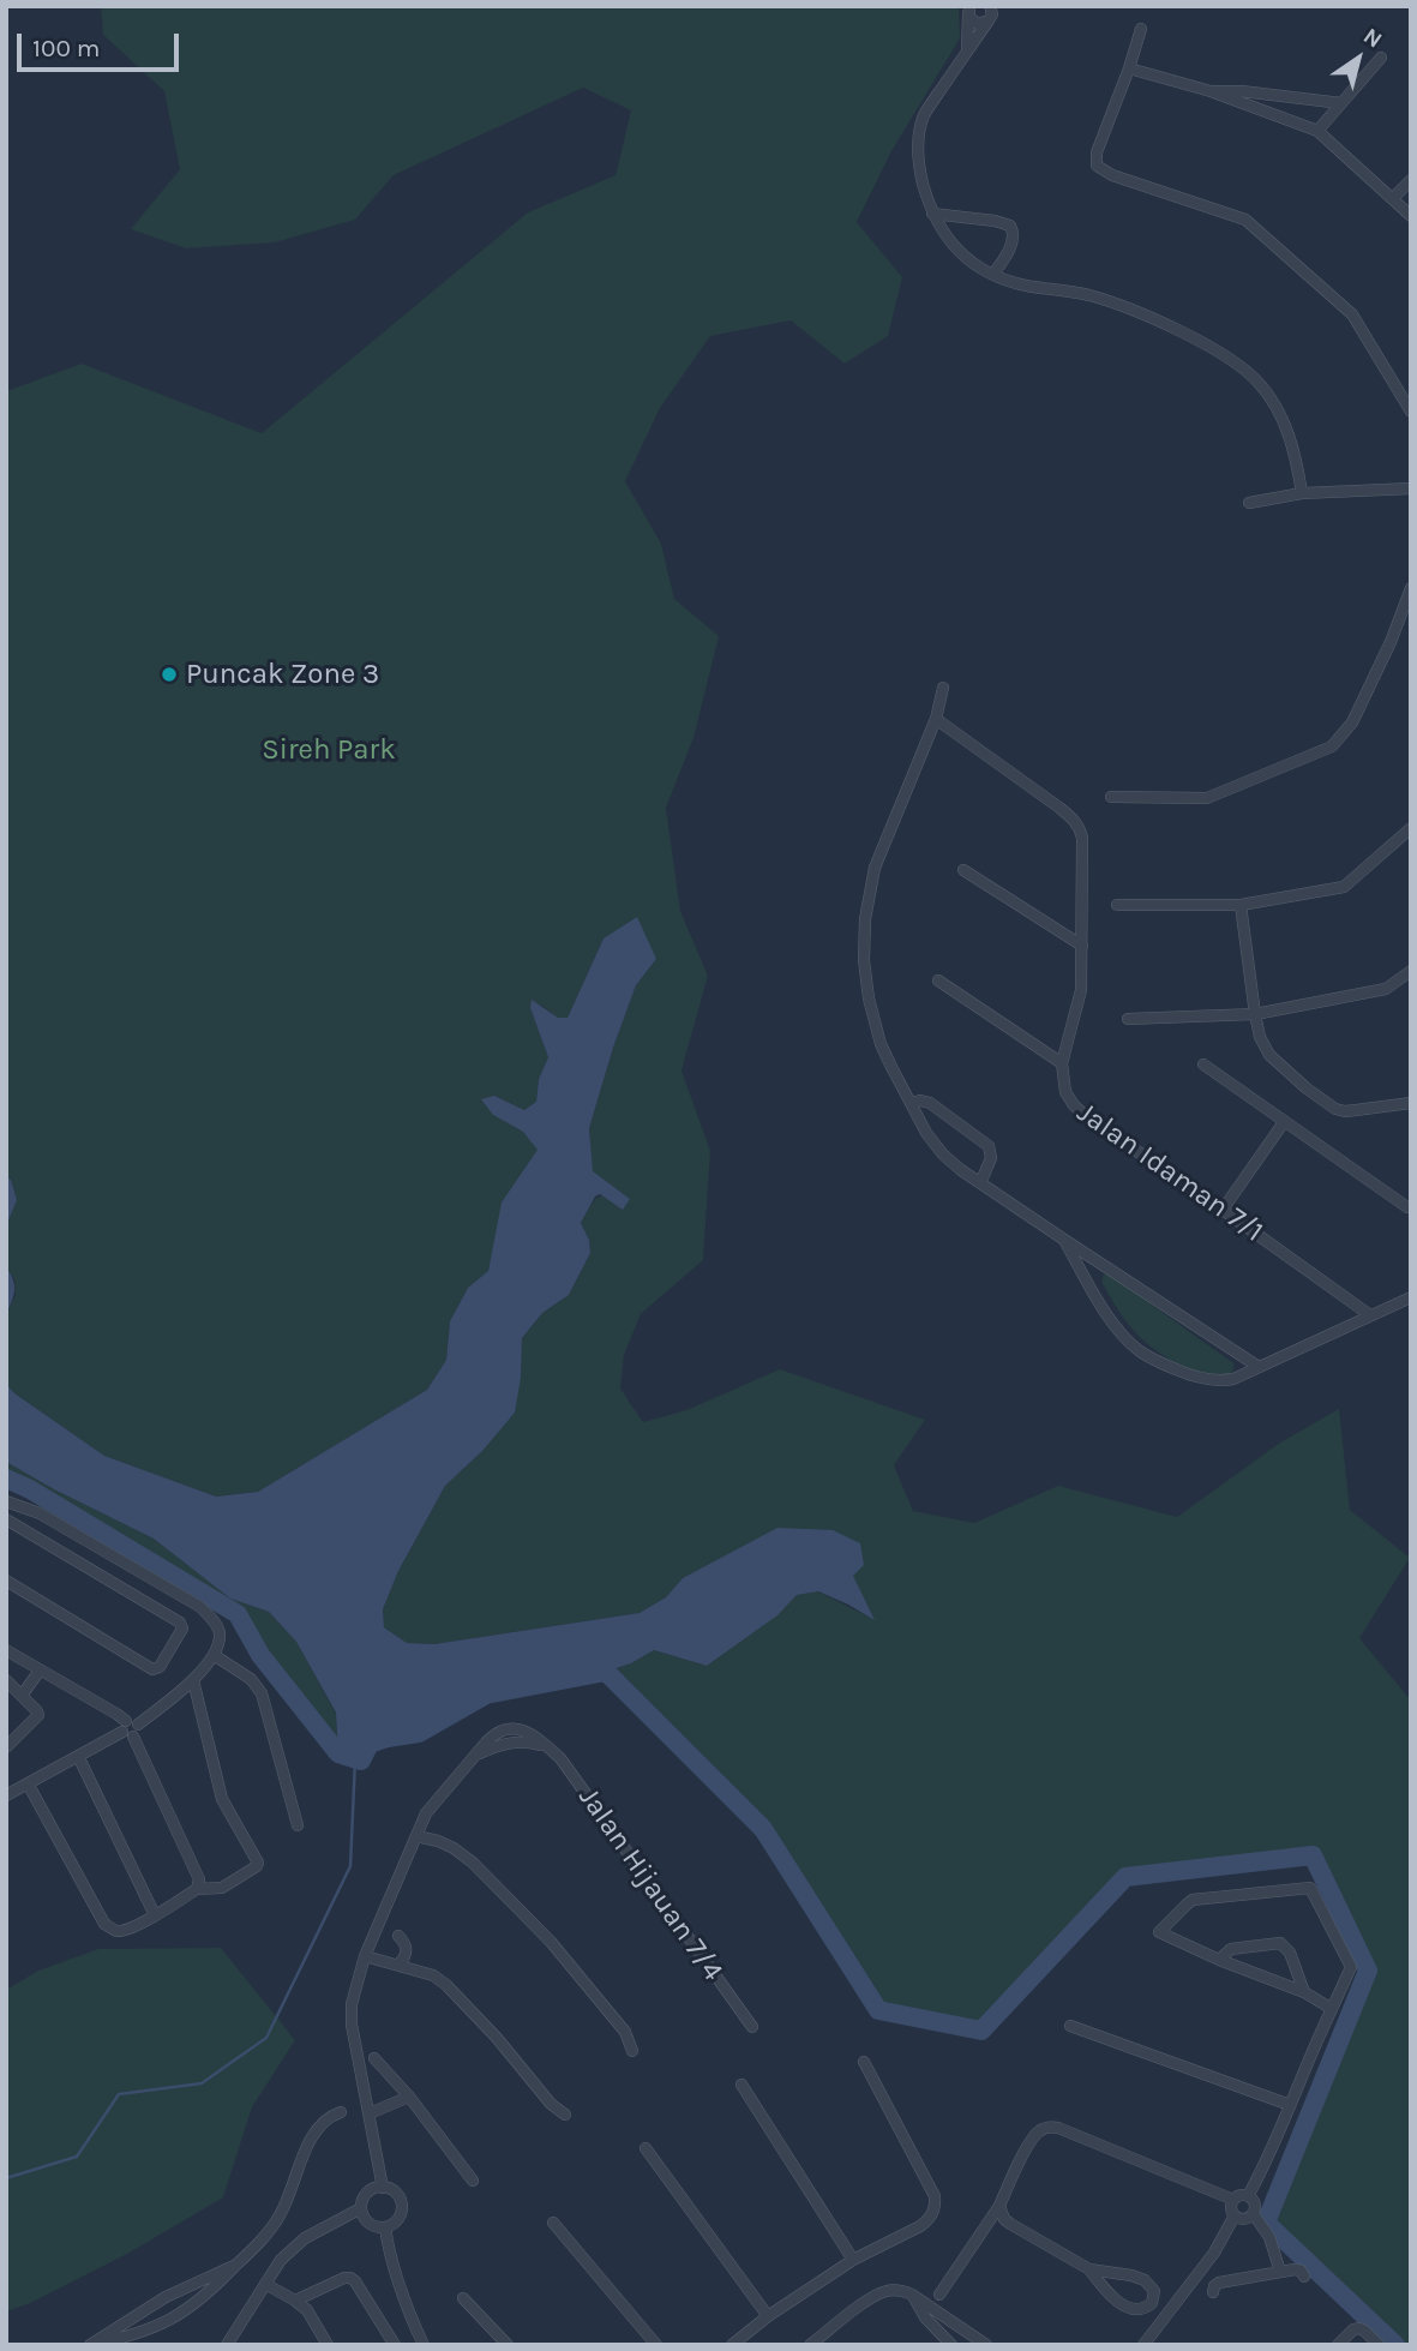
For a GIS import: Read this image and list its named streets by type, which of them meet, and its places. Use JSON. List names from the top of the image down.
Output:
{
  "streets": {
    "street": ["Jalan Idaman 7/1", "Jalan Hijauan 7/4"]
  },
  "parks": ["Sireh Park"],
  "places": ["Puncak Zone 3"],
  "scale_bar": "100 m",
  "north": "top right"
}
